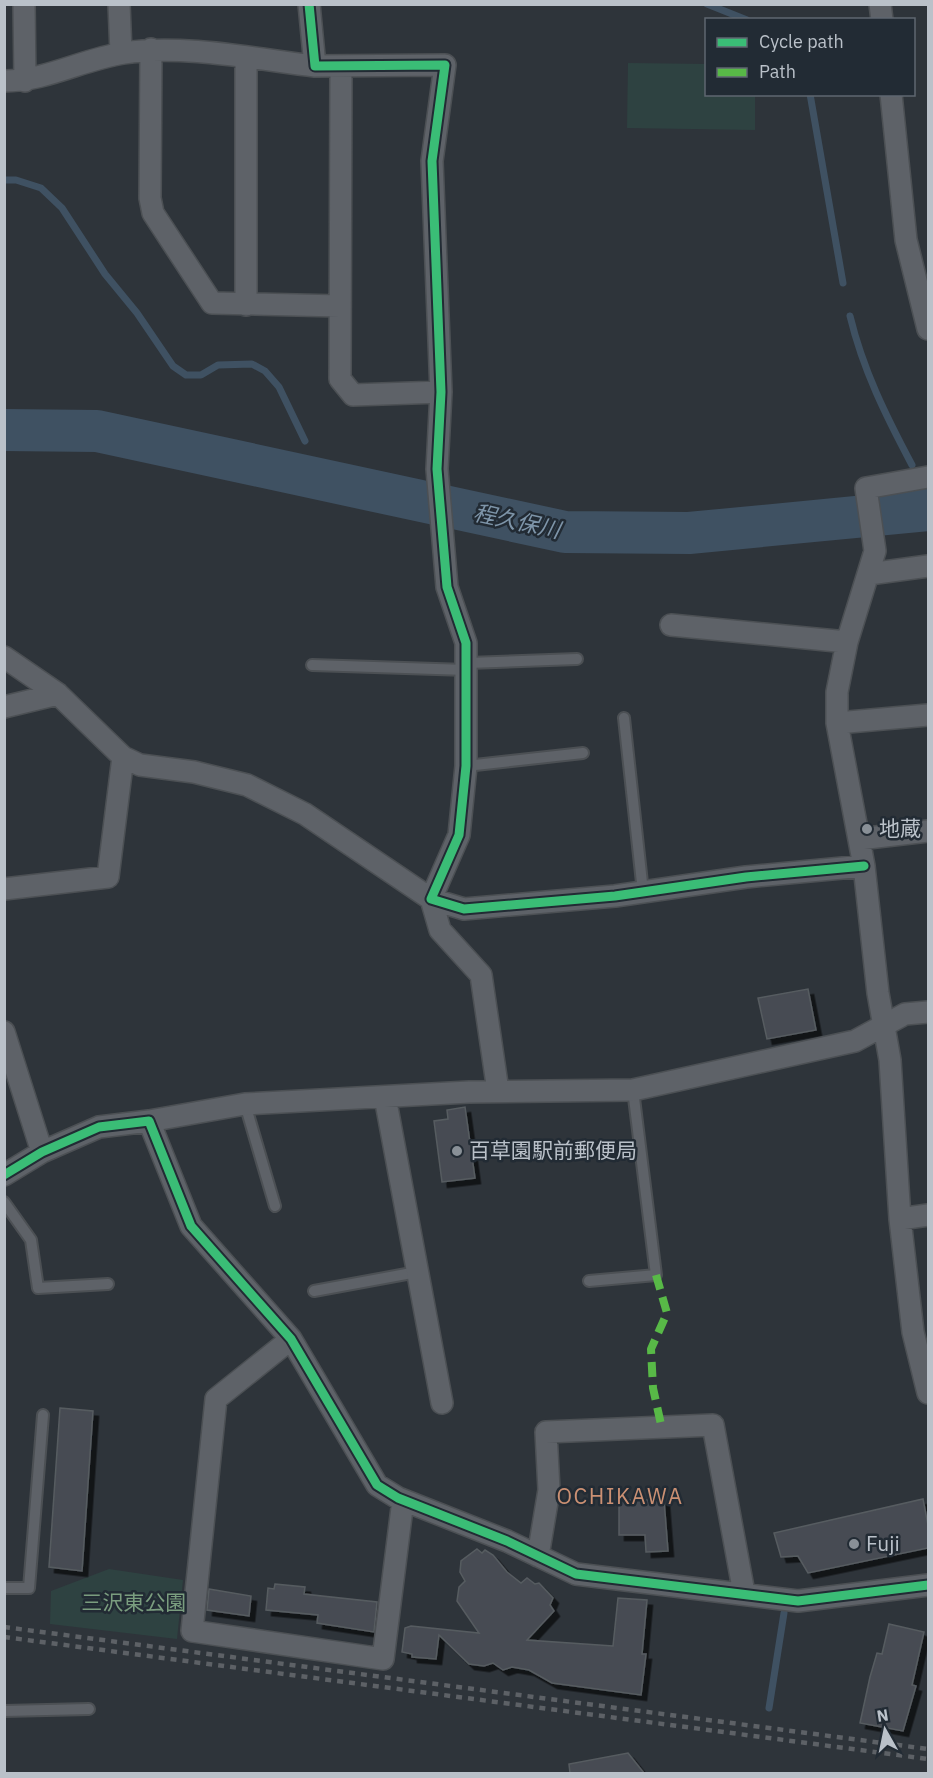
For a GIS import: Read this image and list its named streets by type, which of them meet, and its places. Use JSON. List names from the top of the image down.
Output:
{
  "districts": ["OCHIKAWA"],
  "water": ["程久保川"],
  "parks": ["三沢東公園"],
  "places": ["地蔵", "百草園駅前郵便局", "Fuji"],
  "legend": ["Cycle path", "Path"],
  "north": "top"
}
